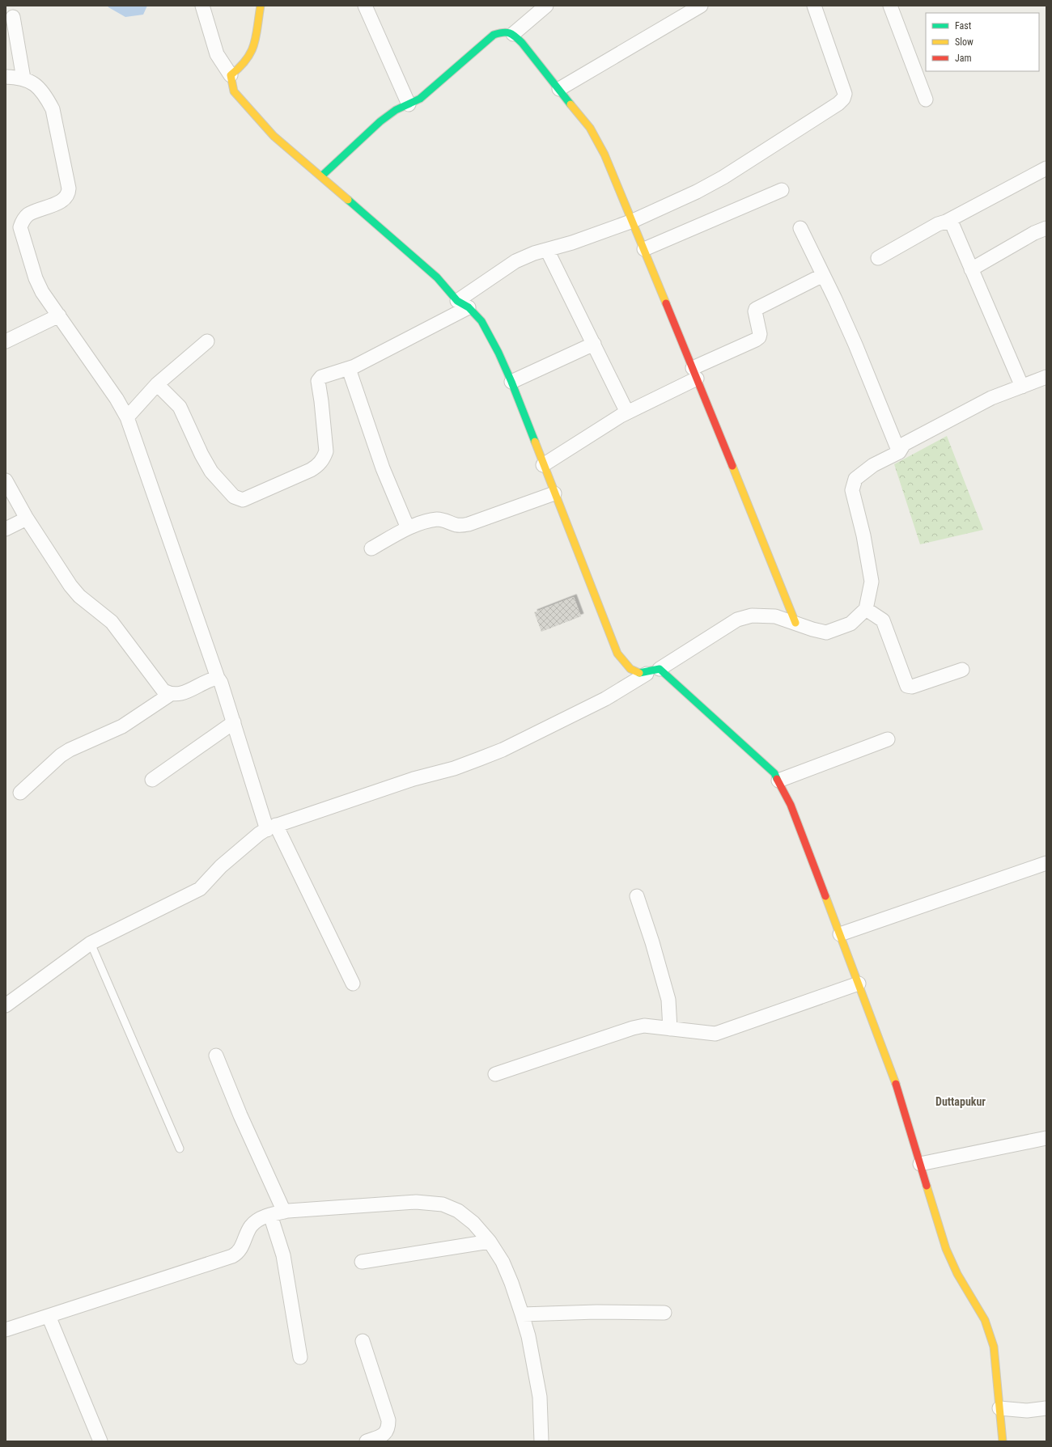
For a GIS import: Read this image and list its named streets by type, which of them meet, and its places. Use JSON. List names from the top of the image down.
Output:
{
  "districts": ["Duttapukur"],
  "legend": ["Fast", "Slow", "Jam"]
}
